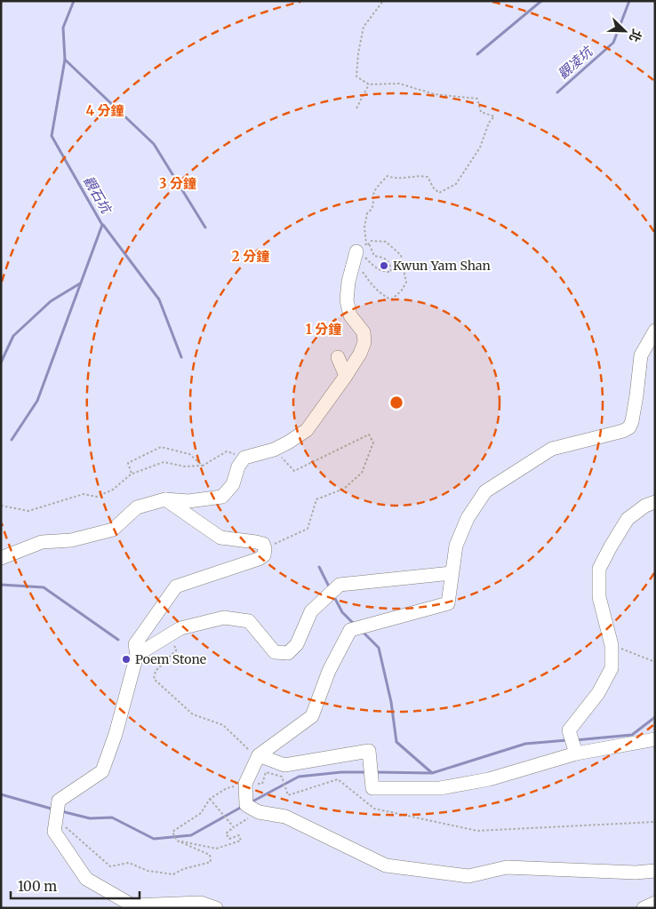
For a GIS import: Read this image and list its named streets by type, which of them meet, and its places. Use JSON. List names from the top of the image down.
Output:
{
  "water": ["觀凌坑", "觀石坑"],
  "places": ["Kwun Yam Shan", "Poem Stone"],
  "scale_bar": "100 m",
  "north": "bottom right",
  "rings": [
    "4 分鐘",
    "3 分鐘",
    "2 分鐘",
    "1 分鐘"
  ]
}
